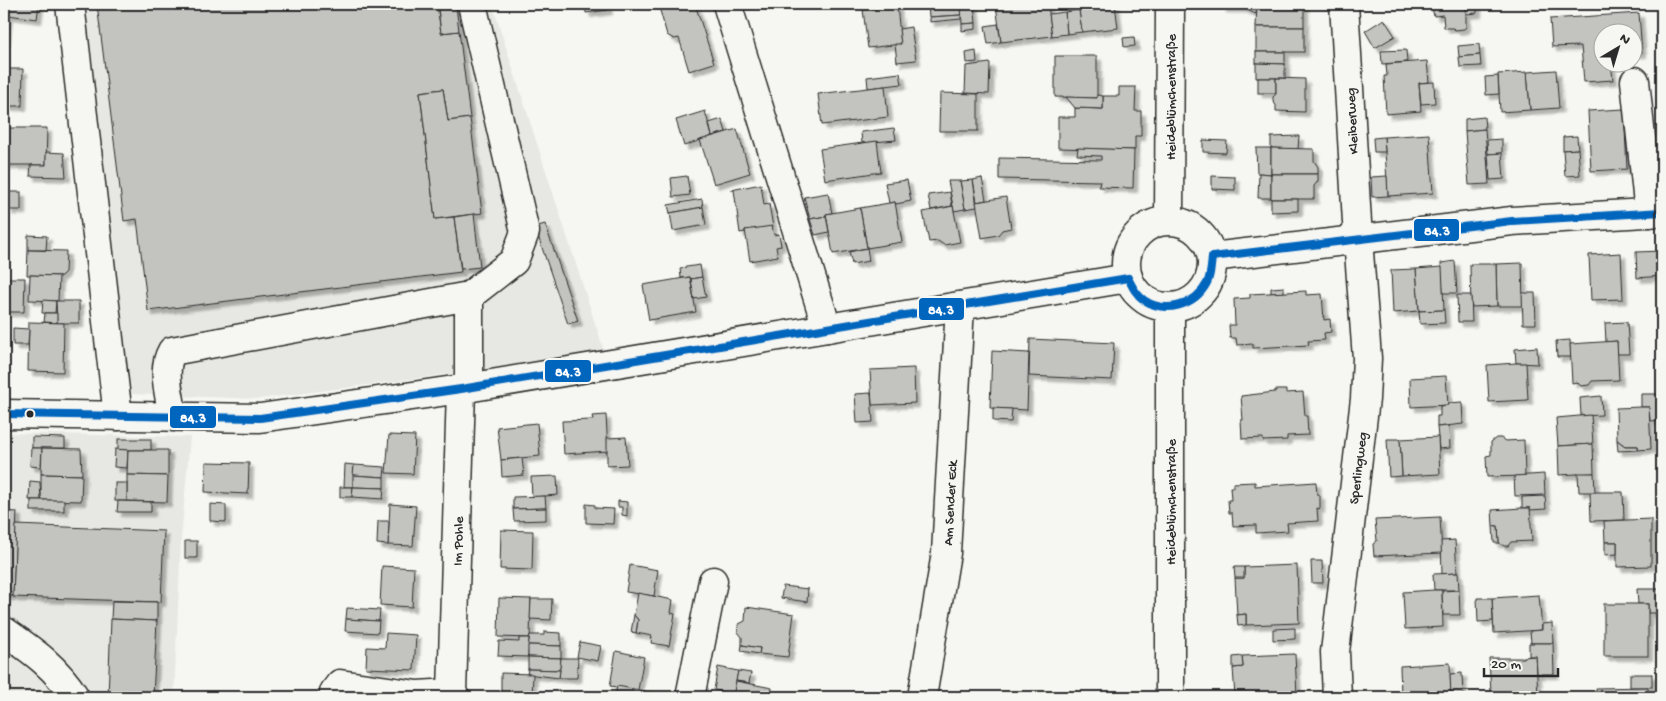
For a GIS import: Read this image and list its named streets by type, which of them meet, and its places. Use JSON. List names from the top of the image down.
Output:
{
  "streets": {
    "street": [
      "Heideblümchenstraße",
      "Kleiberweg",
      "Sperlingweg",
      "Am Sender Eck",
      "Im Pohle"
    ]
  },
  "crossings": [
    ["Kleiberweg", "Sperlingweg"]
  ],
  "lines": ["transit line 84.3"],
  "scale_bar": "20 m",
  "north": "top right"
}
